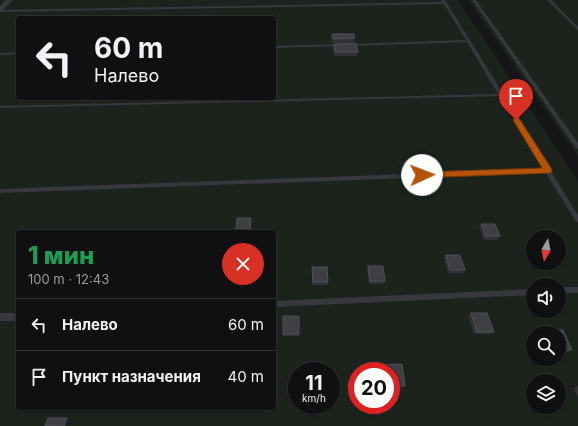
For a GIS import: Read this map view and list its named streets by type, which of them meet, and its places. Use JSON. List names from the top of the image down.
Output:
{
  "north": "bottom",
  "page": {
    "turn": ["60 m", "Налево"],
    "heading": ["1 мин", "100 m · 12:43"],
    "list": [
      {
        "name": "Налево",
        "value": "60 m"
      },
      {
        "name": "Пункт назначения",
        "value": "40 m"
      }
    ],
    "speed": "11 km/h",
    "limit": "20"
  }
}
